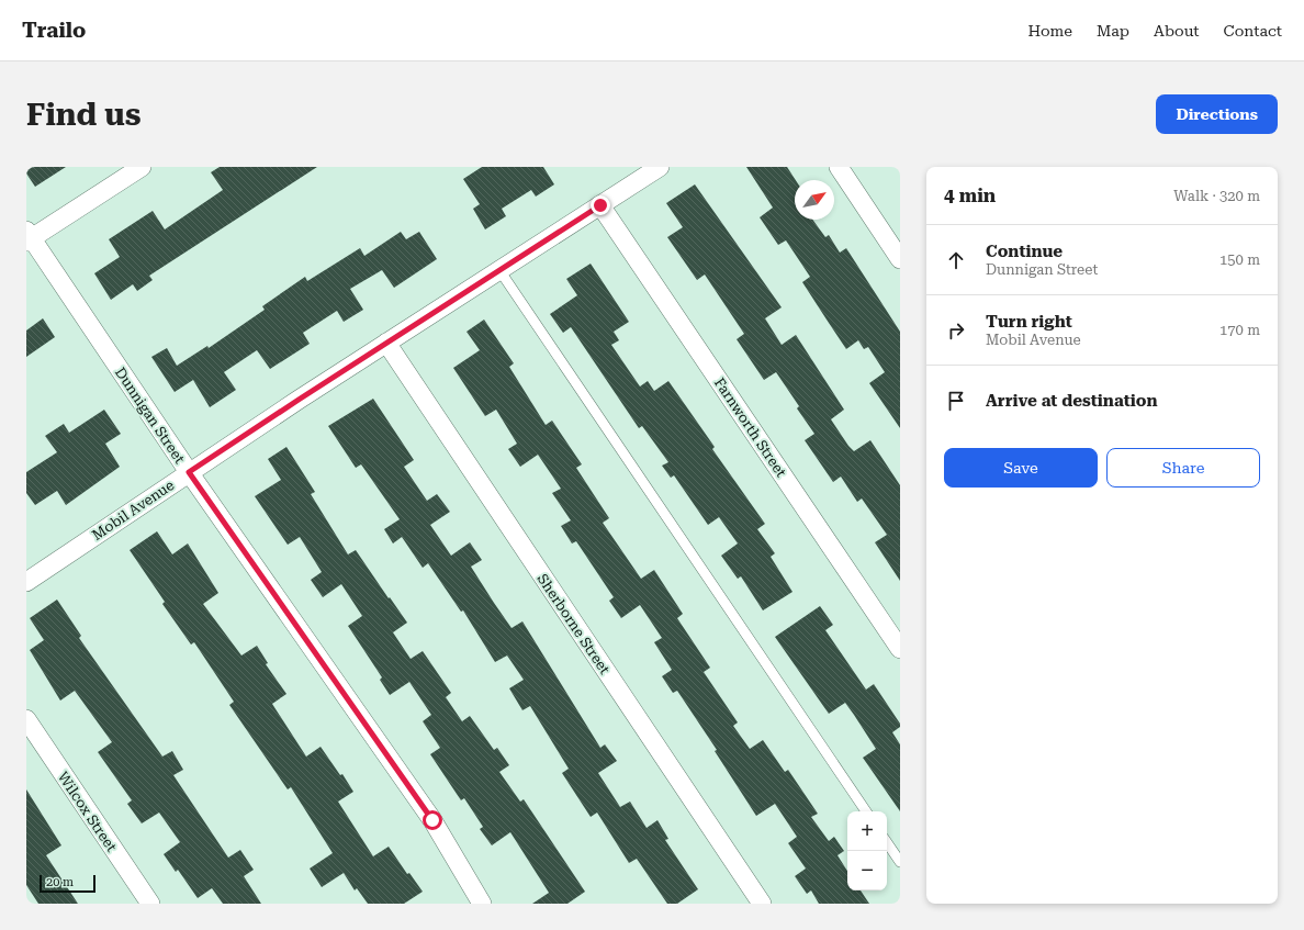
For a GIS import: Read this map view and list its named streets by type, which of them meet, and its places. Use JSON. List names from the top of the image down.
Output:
{
  "streets": {
    "street": [
      "Dunnigan Street",
      "Farnworth Street",
      "Mobil Avenue",
      "Sherborne Street",
      "Wilcox Street"
    ]
  },
  "crossings": [
    ["Dunnigan Street", "Mobil Avenue"],
    ["Farnworth Street", "Mobil Avenue"],
    ["Mobil Avenue", "Sherborne Street"]
  ],
  "scale_bar": "20 m",
  "north": "top right",
  "page": {
    "header": "Trailo",
    "nav": [
      "Home",
      "Map",
      "About",
      "Contact"
    ],
    "buttons": [
      "Directions",
      ["Save", "Share"]
    ],
    "title": "Find us",
    "heading": ["4 min", "Walk · 320 m"],
    "list": [
      ["Continue", "Dunnigan Street", "150 m"],
      ["Turn right", "Mobil Avenue", "170 m"],
      "Arrive at destination"
    ],
    "map_buttons": ["+", "−"],
    "scale": "20 m"
  }
}
